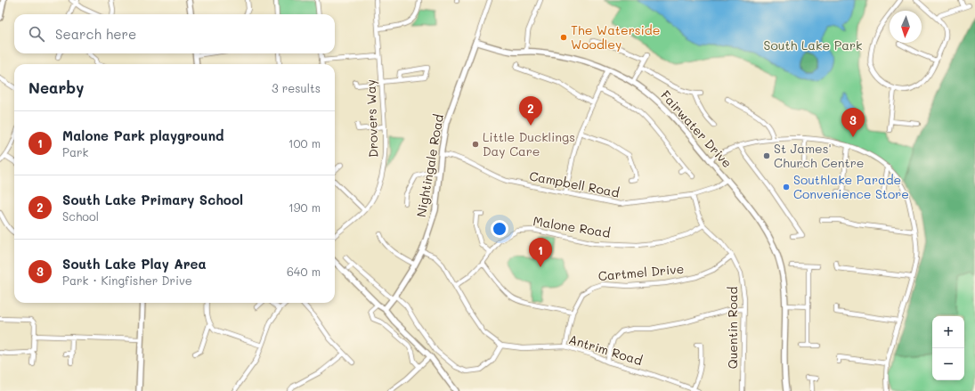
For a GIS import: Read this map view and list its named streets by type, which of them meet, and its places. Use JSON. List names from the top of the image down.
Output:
{
  "streets": {
    "street": [
      "Drovers Way",
      "Fairwater Drive",
      "Nightingale Road",
      "Campbell Road",
      "Malone Road",
      "Cartmel Drive",
      "Quentin Road",
      "Antrim Road"
    ]
  },
  "crossings": [
    ["Fairwater Drive", "Nightingale Road"],
    ["Fairwater Drive", "Campbell Road"],
    ["Nightingale Road", "Campbell Road"],
    ["Nightingale Road", "Antrim Road"],
    ["Campbell Road", "Quentin Road"],
    ["Malone Road", "Quentin Road"],
    ["Malone Road", "Antrim Road"],
    ["Cartmel Drive", "Quentin Road"],
    ["Cartmel Drive", "Antrim Road"]
  ],
  "parks": ["South Lake Park"],
  "places": [
    "The Waterside Woodley",
    "Little Ducklings Day Care",
    "St James' Church Centre",
    "Southlake Parade Convenience Store"
  ],
  "north": "bottom",
  "page": {
    "search": "Search here",
    "heading": ["Nearby", "3 results"],
    "pins": ["2", "3", "1"],
    "list": [
      {
        "mark": "1",
        "name": "Malone Park playground",
        "note": "Park",
        "value": "100 m"
      },
      {
        "mark": "2",
        "name": "South Lake Primary School",
        "note": "School",
        "value": "190 m"
      },
      {
        "mark": "3",
        "name": "South Lake Play Area",
        "note": "Park · Kingfisher Drive",
        "value": "640 m"
      }
    ],
    "map_buttons": ["+", "−"]
  }
}
